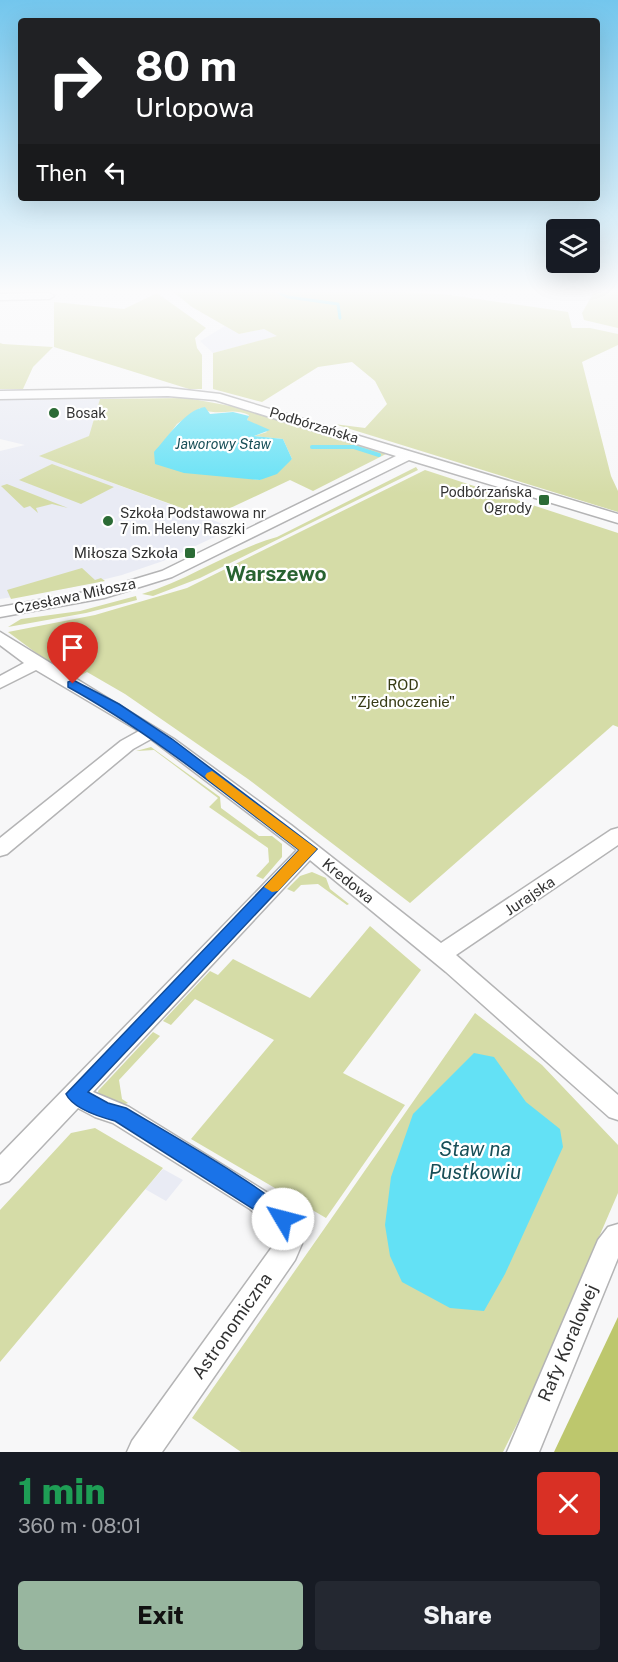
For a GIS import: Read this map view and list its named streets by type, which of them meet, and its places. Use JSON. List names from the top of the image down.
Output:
{
  "streets": {
    "street": [
      "Podbórzańska",
      "Czesława Miłosza",
      "Kredowa",
      "Jurajska",
      "Astronomiczna",
      "Rafy Koralowej"
    ]
  },
  "crossings": [
    ["Podbórzańska", "Czesława Miłosza"],
    ["Kredowa", "Jurajska"]
  ],
  "districts": ["Warszewo"],
  "water": ["Jaworowy Staw", "Staw na Pustkowiu"],
  "parks": ["ROD \"Zjednoczenie\""],
  "places": {
    "other": ["Bosak", "Szkoła Podstawowa nr 7 im. Heleny Raszki"],
    "transit": ["Podbórzańska Ogrody", "Miłosza Szkoła"]
  },
  "page": {
    "turn": ["80 m", "Urlopowa"],
    "then": "Then",
    "heading": ["1 min", "360 m · 08:01"],
    "buttons": ["Exit", "Share"]
  }
}
